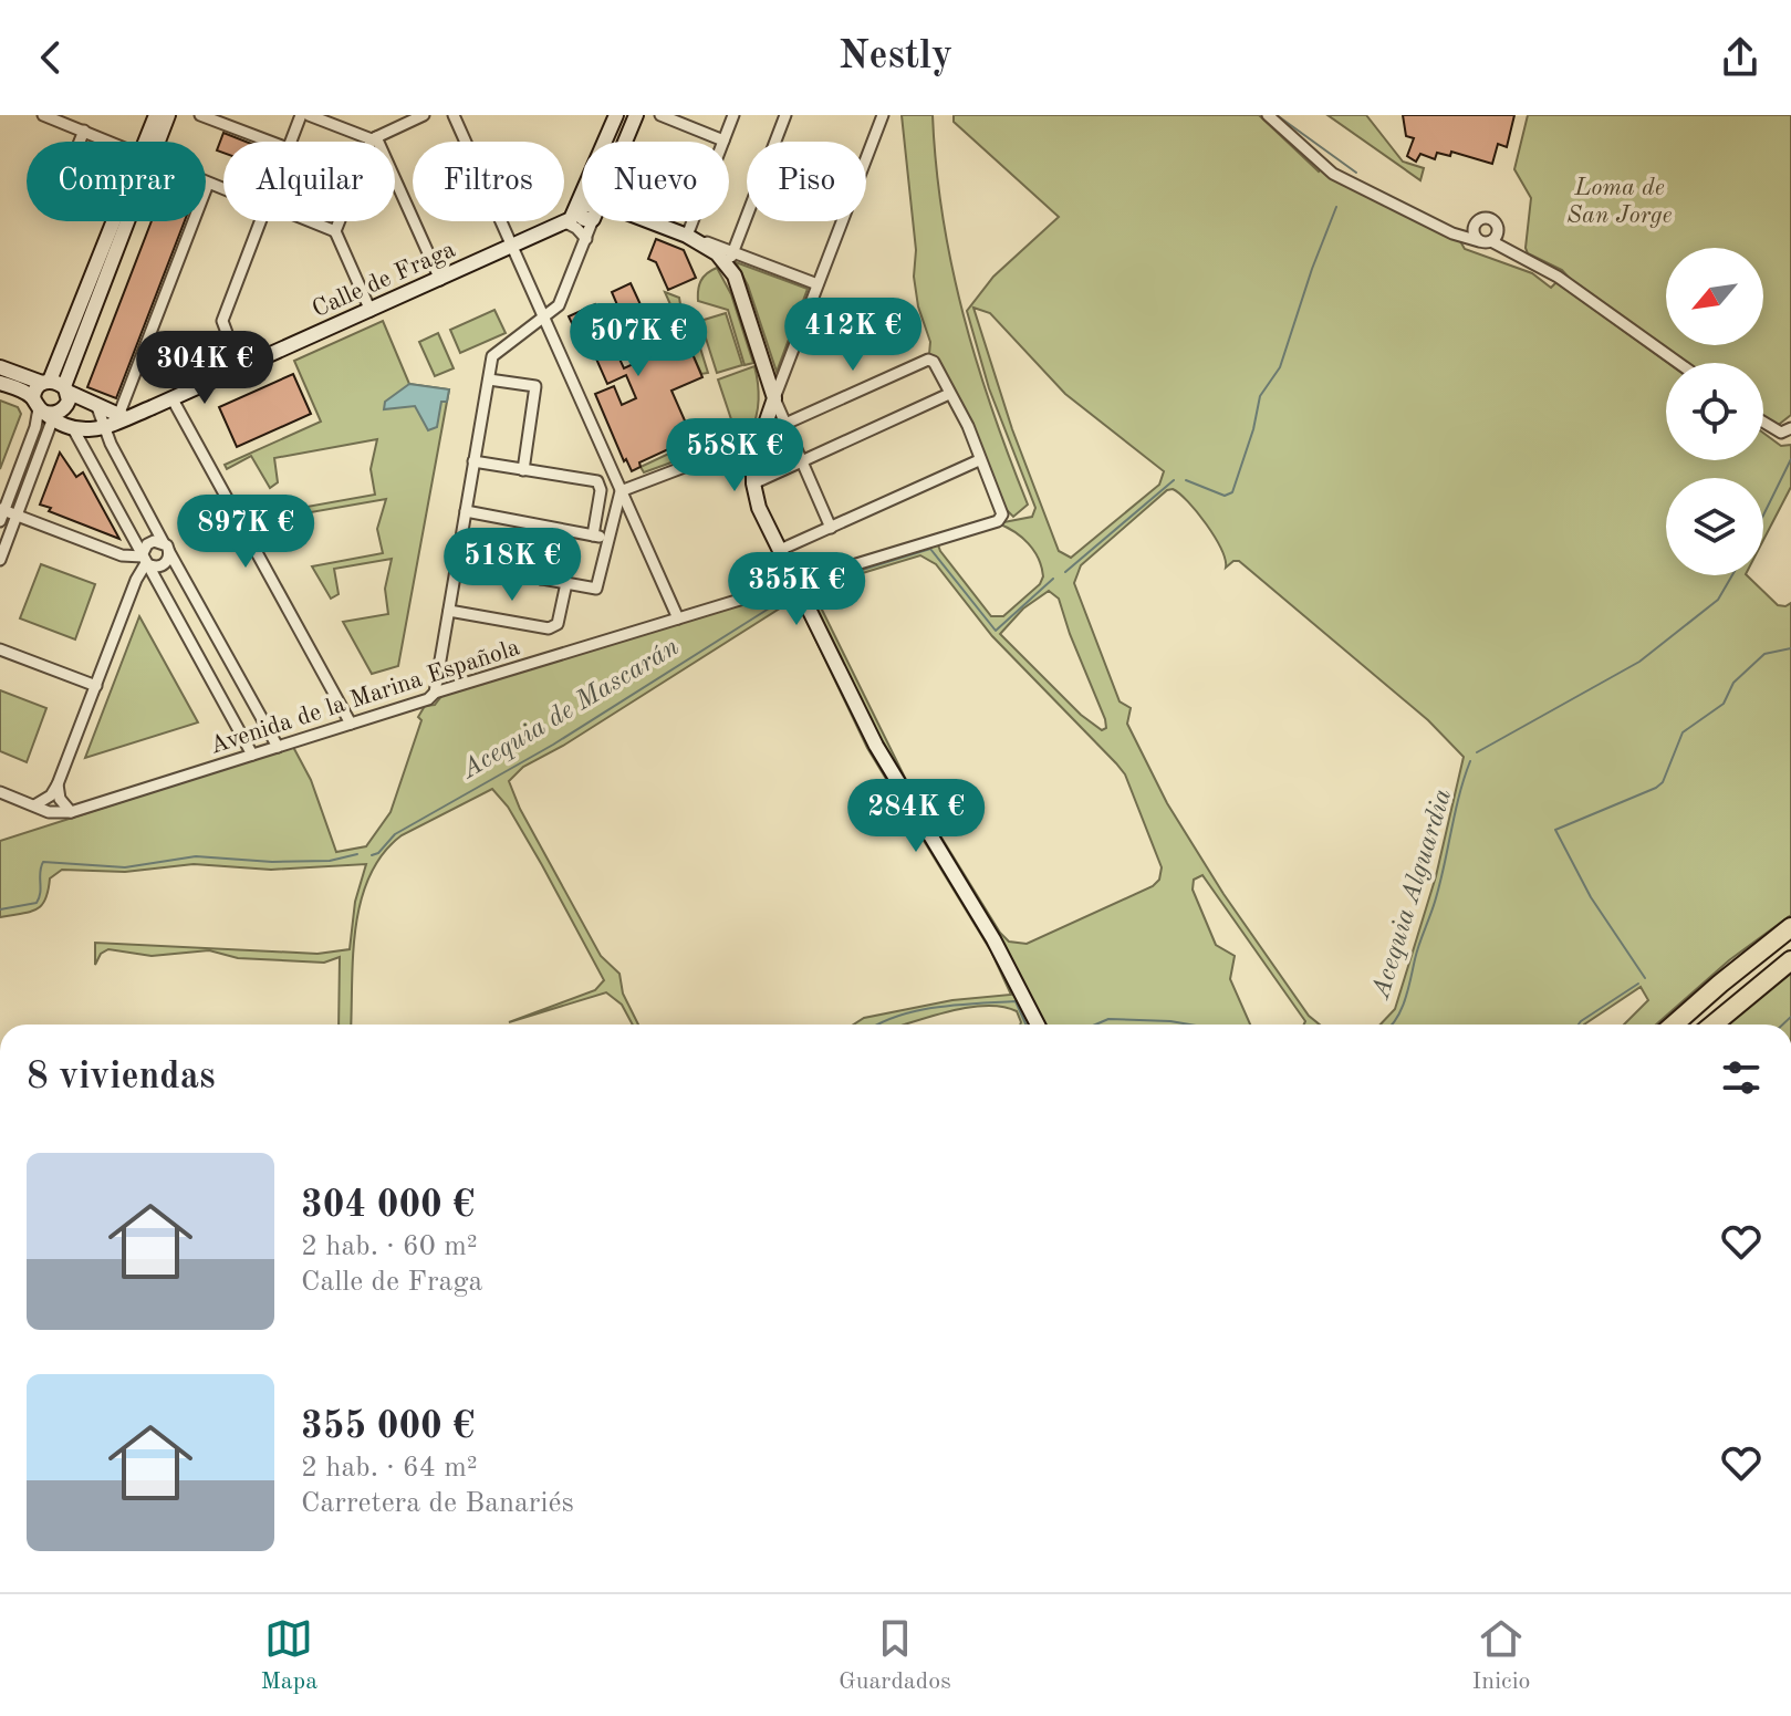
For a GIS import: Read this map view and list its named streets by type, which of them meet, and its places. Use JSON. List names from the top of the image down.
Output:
{
  "streets": {
    "street": ["Calle de Fraga", "Avenida de la Marina Española"]
  },
  "water": ["Acequia de Mascarán", "Acequia Alguardia"],
  "parks": ["Loma de San Jorge"],
  "north": "bottom left",
  "page": {
    "header": "Nestly",
    "chip": [
      "Comprar",
      "Alquilar",
      "Filtros",
      "Nuevo",
      "Piso"
    ],
    "price": [
      "412K €",
      "507K €",
      "304K €",
      "558K €",
      "897K €",
      "518K €",
      "355K €",
      "284K €"
    ],
    "heading": "8 viviendas",
    "list": [
      {
        "name": "304 000 €",
        "note": "2 hab. · 60 m² · Calle de Fraga"
      },
      {
        "name": "355 000 €",
        "note": "2 hab. · 64 m² · Carretera de Banariés"
      }
    ],
    "tabs": ["Mapa", "Guardados", "Inicio"]
  }
}
